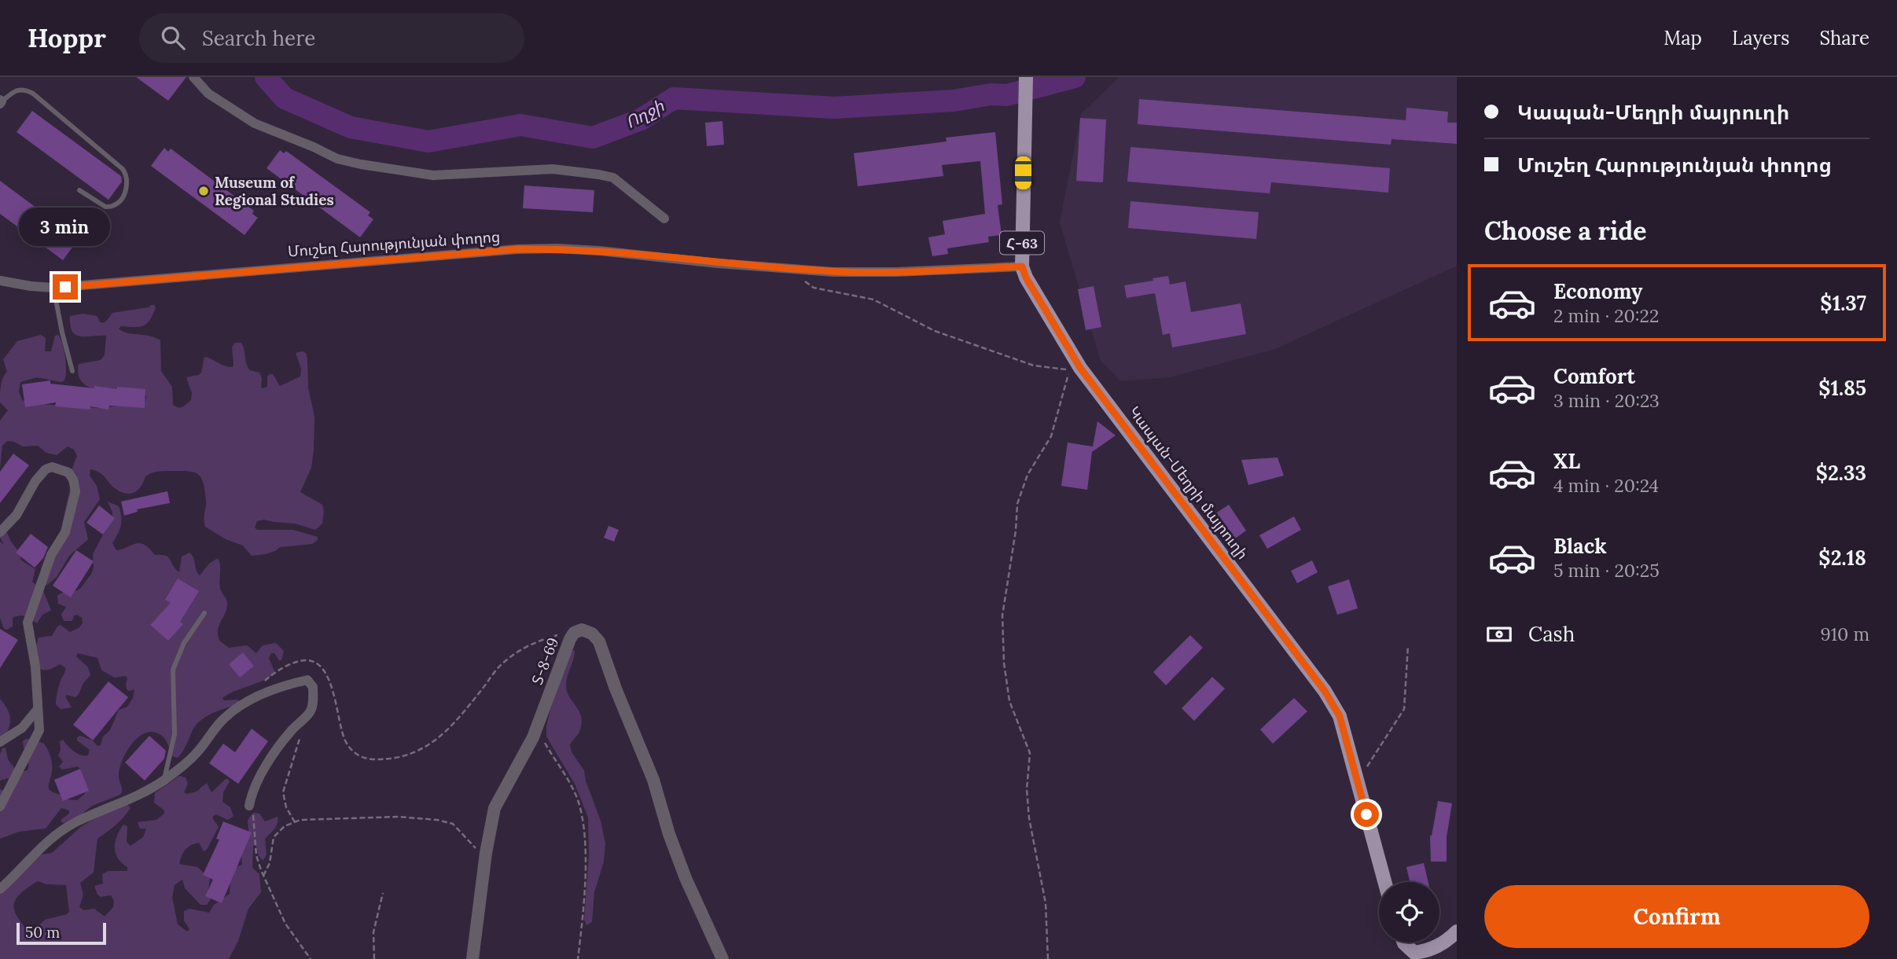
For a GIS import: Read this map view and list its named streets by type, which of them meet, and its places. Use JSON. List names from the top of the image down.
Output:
{
  "streets": {
    "main road": ["Հ-63", "Կապան-Մեղրի մայրուղի"],
    "street": ["Մուշեղ Հարությունյան փողոց", "Տ-8-69"]
  },
  "crossings": [
    ["Մուշեղ Հարությունյան փողոց", "Կապան-Մեղրի մայրուղի"]
  ],
  "water": ["Ողջի"],
  "places": ["Museum of Regional Studies"],
  "scale_bar": "50 m",
  "page": {
    "header": "Hoppr",
    "search": "Search here",
    "nav": ["Map", "Layers", "Share"],
    "banner": ["Կապան-Մեղրի մայրուղի", "Մուշեղ Հարությունյան փողոց"],
    "heading": "Choose a ride",
    "bubble": "3 min",
    "list": [
      {
        "name": "Economy",
        "note": "2 min · 20:22",
        "value": "$1.37"
      },
      {
        "name": "Comfort",
        "note": "3 min · 20:23",
        "value": "$1.85"
      },
      {
        "name": "XL",
        "note": "4 min · 20:24",
        "value": "$2.33"
      },
      {
        "name": "Black",
        "note": "5 min · 20:25",
        "value": "$2.18"
      }
    ],
    "pay": ["Cash", "910 m"],
    "buttons": "Confirm",
    "scale": "50 m"
  }
}
